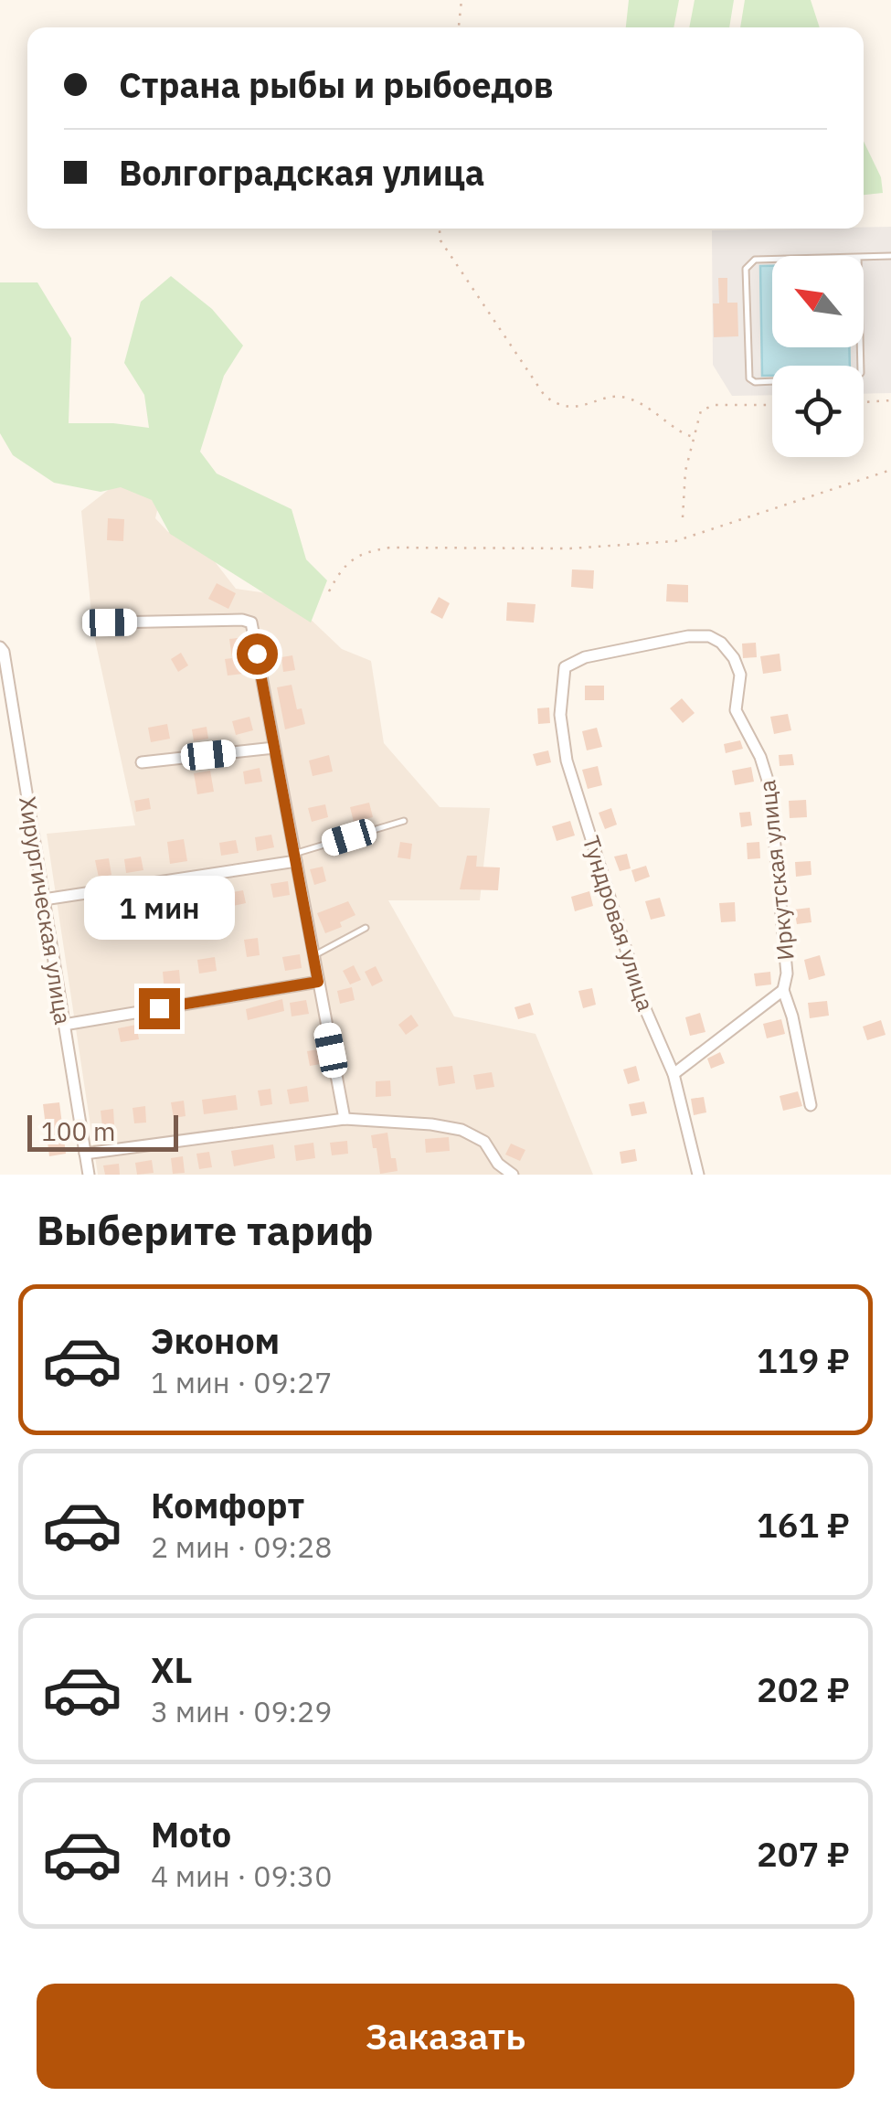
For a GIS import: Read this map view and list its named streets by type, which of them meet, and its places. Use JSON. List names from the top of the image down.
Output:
{
  "streets": {
    "street": ["Иркутская улица", "Хирургическая улица", "Тундровая улица"]
  },
  "crossings": [
    ["Иркутская улица", "Тундровая улица"]
  ],
  "scale_bar": "100 m",
  "north": "top left",
  "page": {
    "banner": ["Страна рыбы и рыбоедов", "Волгоградская улица"],
    "bubble": "1 мин",
    "scale": "100 m",
    "heading": "Выберите тариф",
    "list": [
      {
        "name": "Эконом",
        "note": "1 мин · 09:27",
        "value": "119 ₽"
      },
      {
        "name": "Комфорт",
        "note": "2 мин · 09:28",
        "value": "161 ₽"
      },
      {
        "name": "XL",
        "note": "3 мин · 09:29",
        "value": "202 ₽"
      },
      {
        "name": "Moto",
        "note": "4 мин · 09:30",
        "value": "207 ₽"
      }
    ],
    "buttons": "Заказать"
  }
}
